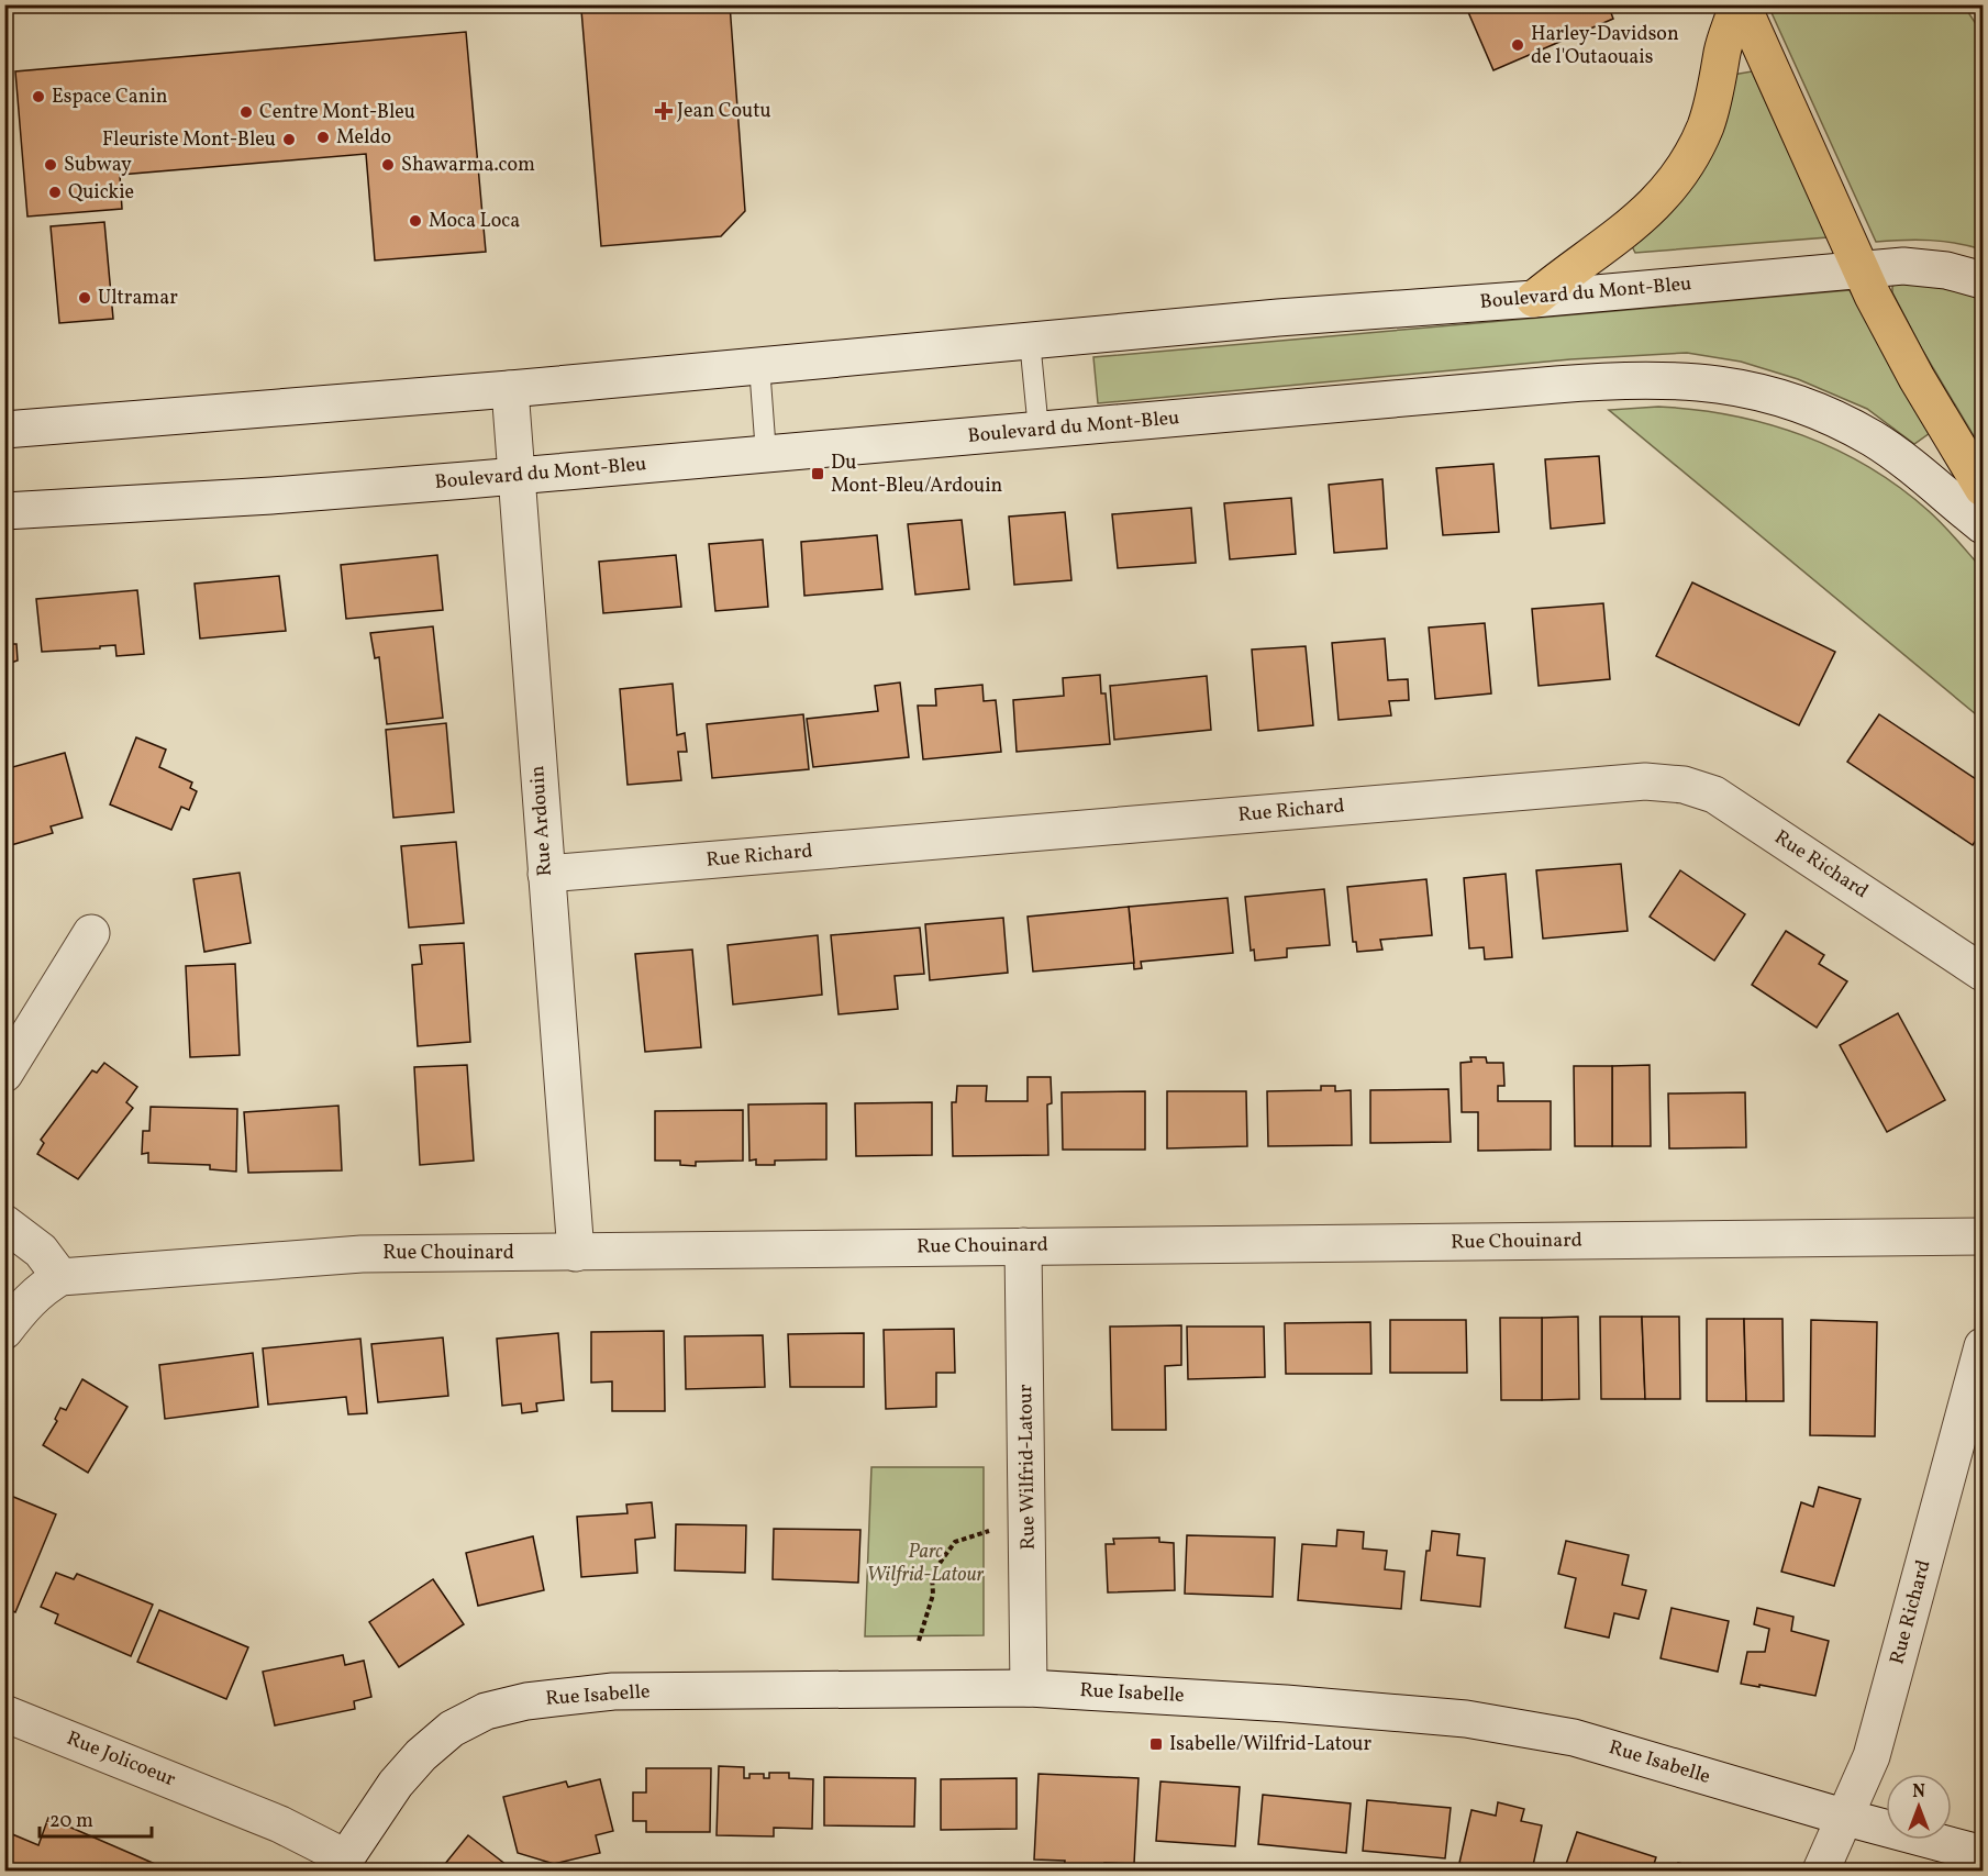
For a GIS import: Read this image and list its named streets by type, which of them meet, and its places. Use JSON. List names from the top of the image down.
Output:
{
  "streets": {
    "street": [
      "Boulevard du Mont-Bleu",
      "Rue Richard",
      "Rue Ardouin",
      "Rue Chouinard",
      "Rue Wilfrid-Latour",
      "Rue Isabelle",
      "Rue Jolicoeur"
    ]
  },
  "crossings": [
    ["Boulevard du Mont-Bleu", "Rue Ardouin"],
    ["Rue Richard", "Rue Ardouin"],
    ["Rue Richard", "Rue Isabelle"],
    ["Rue Ardouin", "Rue Chouinard"],
    ["Rue Chouinard", "Rue Wilfrid-Latour"],
    ["Rue Wilfrid-Latour", "Rue Isabelle"],
    ["Rue Isabelle", "Rue Jolicoeur"]
  ],
  "parks": ["Parc Wilfrid-Latour"],
  "places": {
    "other": [
      "Harley-Davidson de l'Outaouais",
      "Espace Canin",
      "Centre Mont-Bleu",
      "Meldo",
      "Fleuriste Mont-Bleu",
      "Subway",
      "Shawarma.com",
      "Quickie",
      "Moca Loca",
      "Ultramar"
    ],
    "health": ["Jean Coutu"],
    "transit": ["Du Mont-Bleu/Ardouin", "Isabelle/Wilfrid-Latour"]
  },
  "scale_bar": "20 m",
  "north": "top"
}
